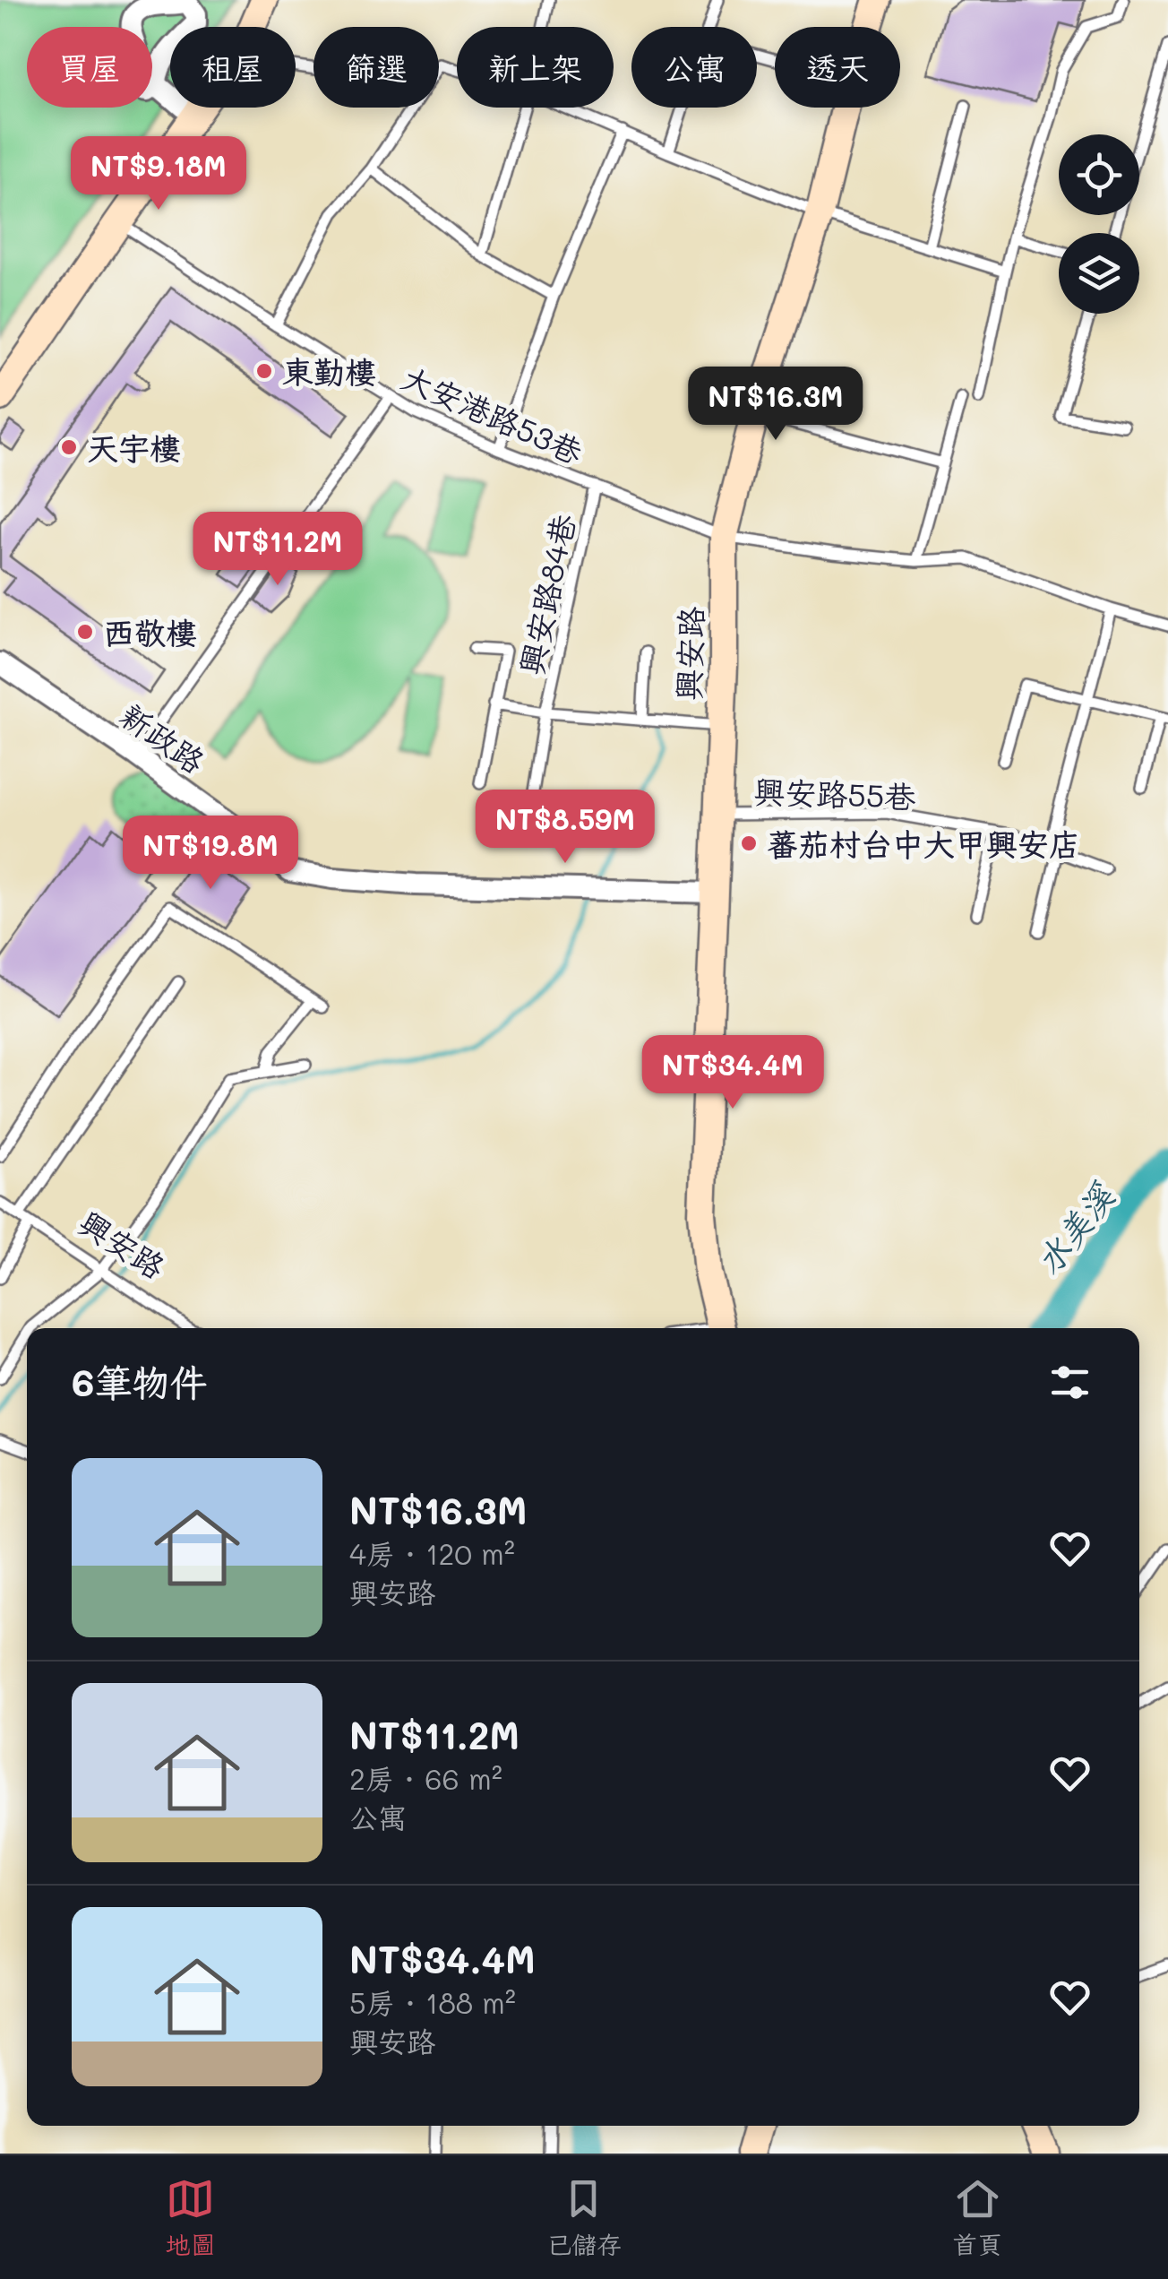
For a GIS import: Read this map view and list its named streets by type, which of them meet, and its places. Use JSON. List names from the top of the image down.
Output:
{
  "streets": {
    "street": ["興安路", "新政路"],
    "lane": ["大安港路53巷", "興安路84巷", "興安路55巷"]
  },
  "crossings": [
    ["大安港路53巷", "興安路84巷"],
    ["大安港路53巷", "興安路"],
    ["興安路84巷", "興安路"],
    ["興安路", "新政路"],
    ["興安路", "興安路55巷"]
  ],
  "water": ["水美溪"],
  "places": [
    "東勤樓",
    "天宇樓",
    "西敬樓",
    "蕃茄村台中大甲興安店"
  ],
  "page": {
    "chip": [
      "買屋",
      "租屋",
      "篩選",
      "新上架",
      "公寓",
      "透天"
    ],
    "price": [
      "NT$9.18M",
      "NT$16.3M",
      "NT$11.2M",
      "NT$8.59M",
      "NT$19.8M",
      "NT$34.4M"
    ],
    "heading": "6筆物件",
    "list": [
      {
        "name": "NT$16.3M",
        "note": "4房 · 120 m² · 興安路"
      },
      {
        "name": "NT$11.2M",
        "note": "2房 · 66 m² · 公寓"
      },
      {
        "name": "NT$34.4M",
        "note": "5房 · 188 m² · 興安路"
      }
    ],
    "tabs": ["地圖", "已儲存", "首頁"]
  }
}
